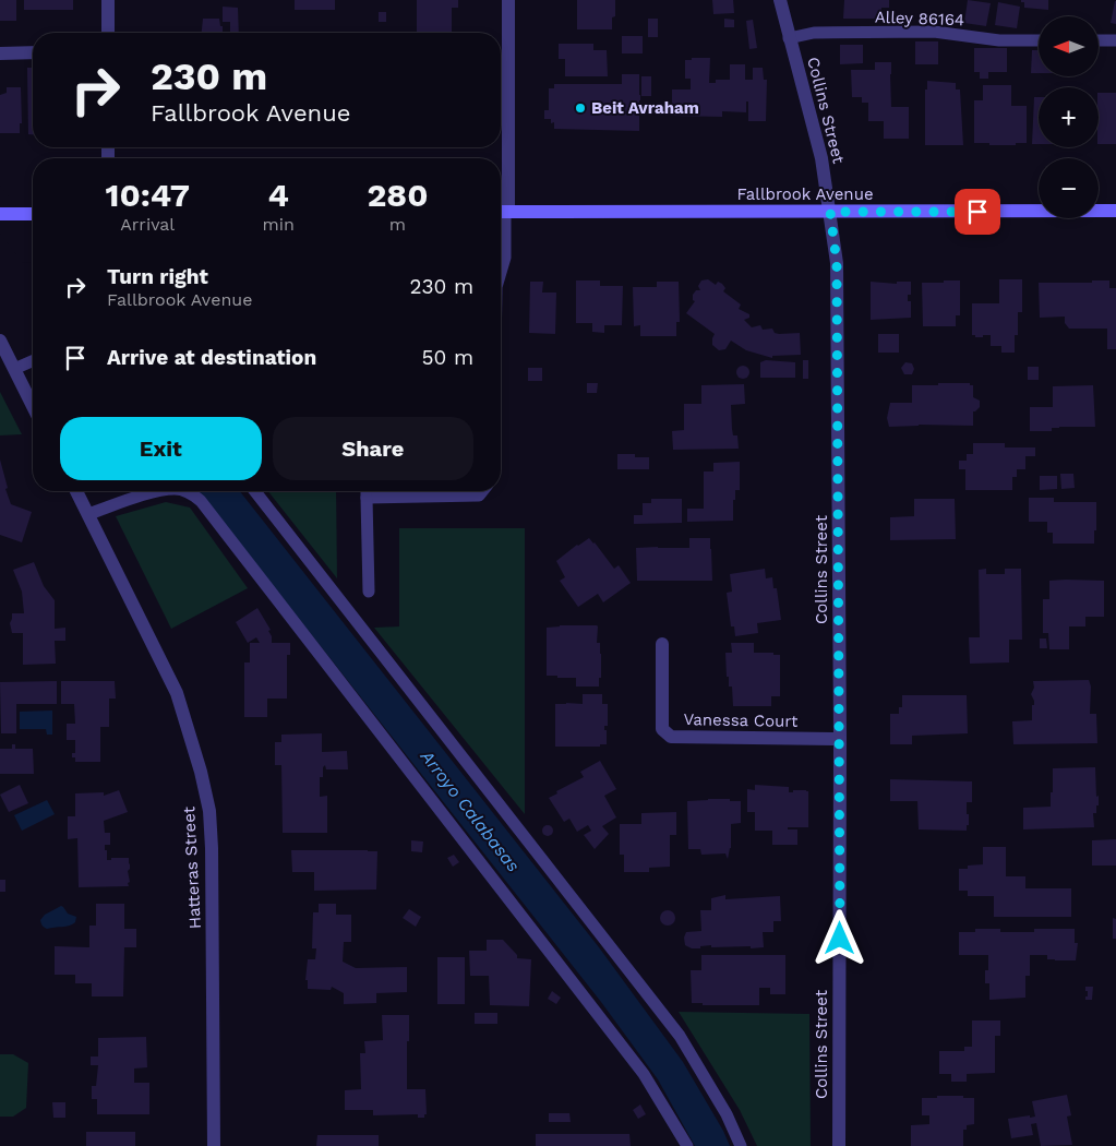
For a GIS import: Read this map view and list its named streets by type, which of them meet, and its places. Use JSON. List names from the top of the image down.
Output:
{
  "streets": {
    "main road": ["Fallbrook Avenue"],
    "street": ["Collins Street", "Vanessa Court", "Hatteras Street"],
    "lane": ["Alley 86164"]
  },
  "crossings": [
    ["Alley 86164", "Collins Street"],
    ["Collins Street", "Fallbrook Avenue"],
    ["Collins Street", "Vanessa Court"]
  ],
  "water": ["Arroyo Calabasas"],
  "places": ["Beit Avraham"],
  "north": "left",
  "page": {
    "map_buttons": ["+", "−"],
    "turn": ["230 m", "Fallbrook Avenue"],
    "eta": [
      "10:47",
      "Arrival",
      "4",
      "min",
      "280",
      "m"
    ],
    "list": [
      {
        "name": "Turn right",
        "note": "Fallbrook Avenue",
        "value": "230 m"
      },
      {
        "name": "Arrive at destination",
        "value": "50 m"
      }
    ],
    "buttons": ["Exit", "Share"]
  }
}
